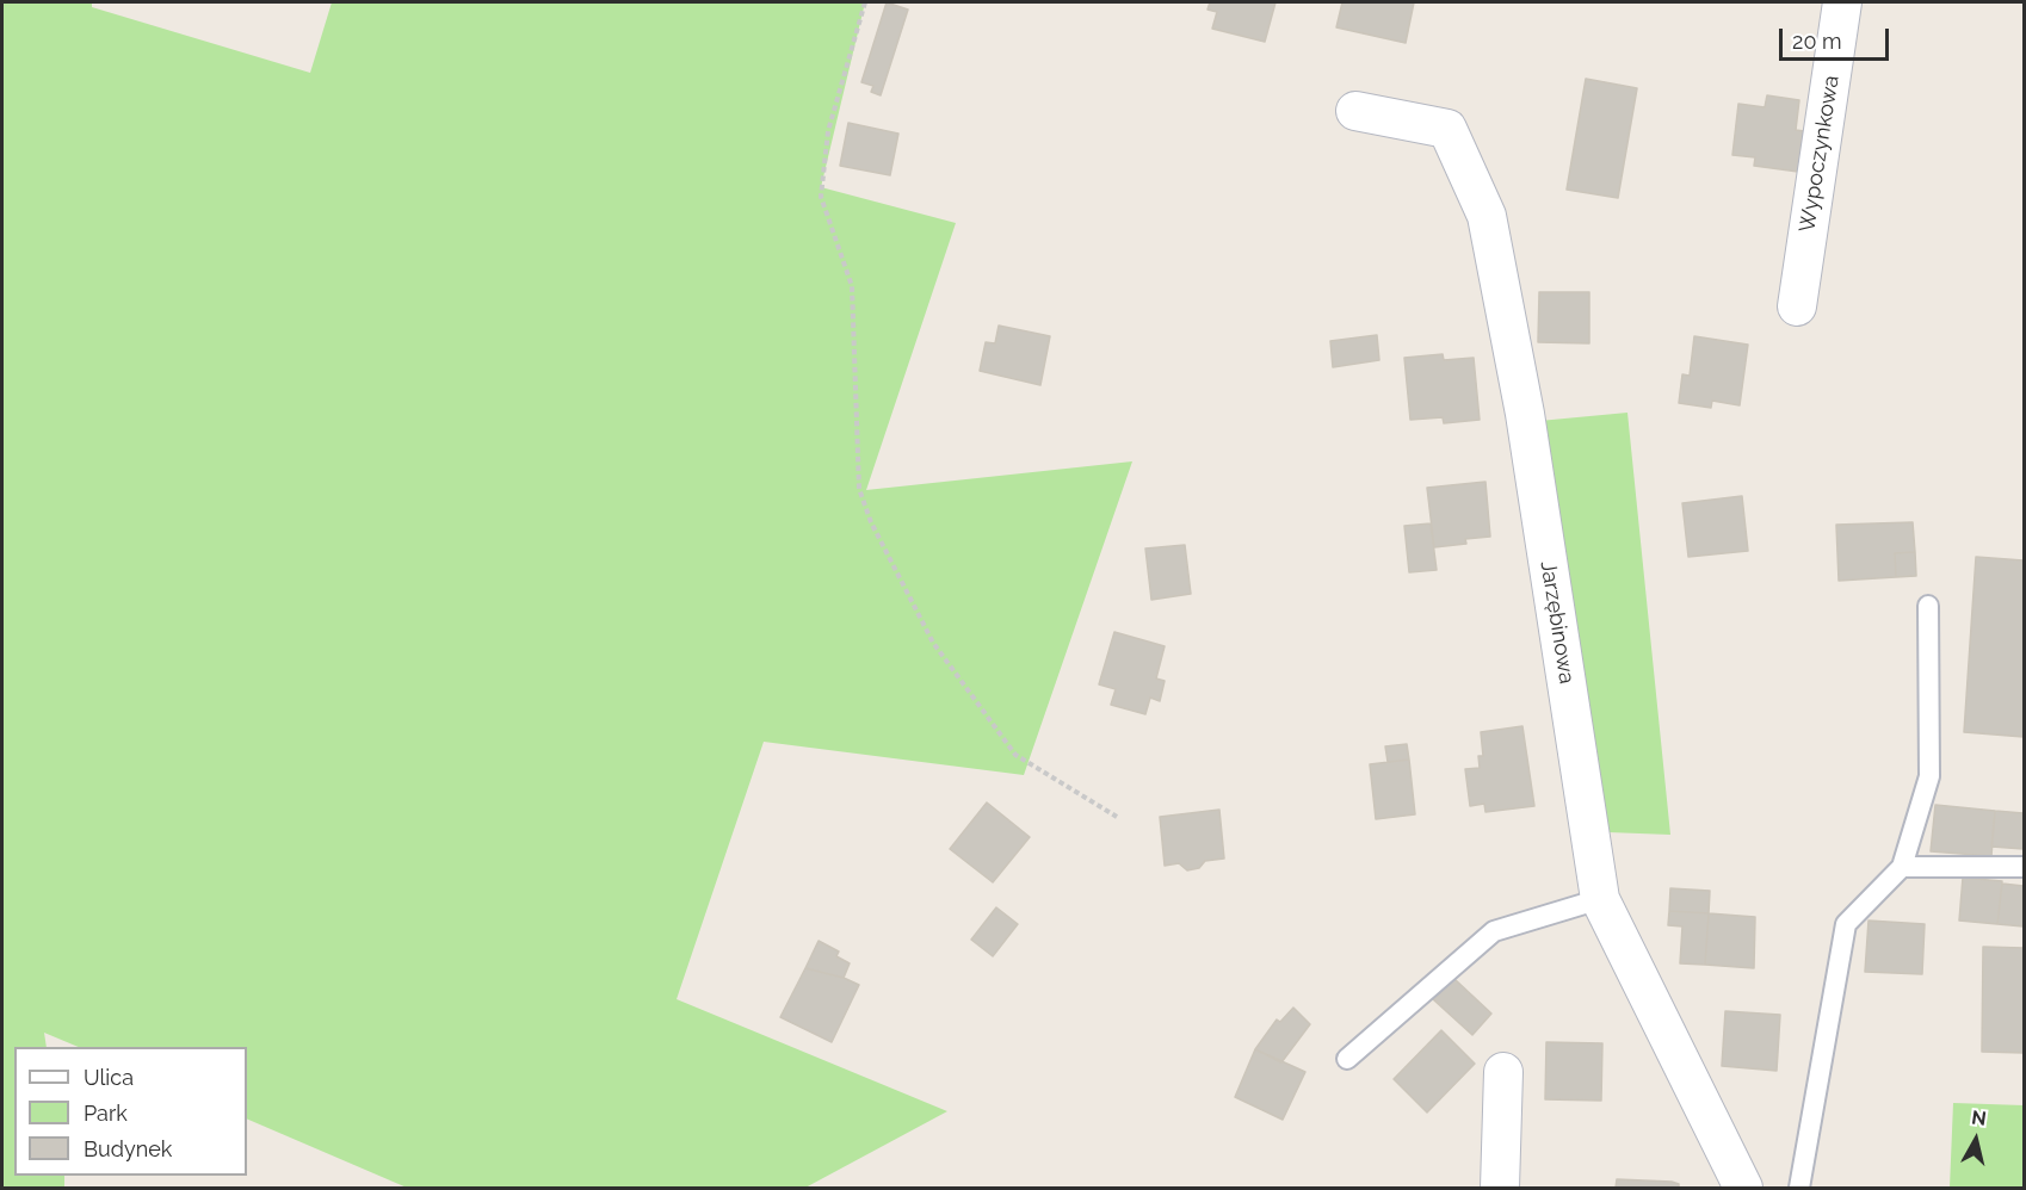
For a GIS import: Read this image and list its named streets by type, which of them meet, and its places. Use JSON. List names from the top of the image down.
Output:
{
  "streets": {
    "street": ["Wypoczynkowa", "Jarzębinowa"]
  },
  "legend": ["Ulica", "Park", "Budynek"],
  "scale_bar": "20 m",
  "north": "top"
}
